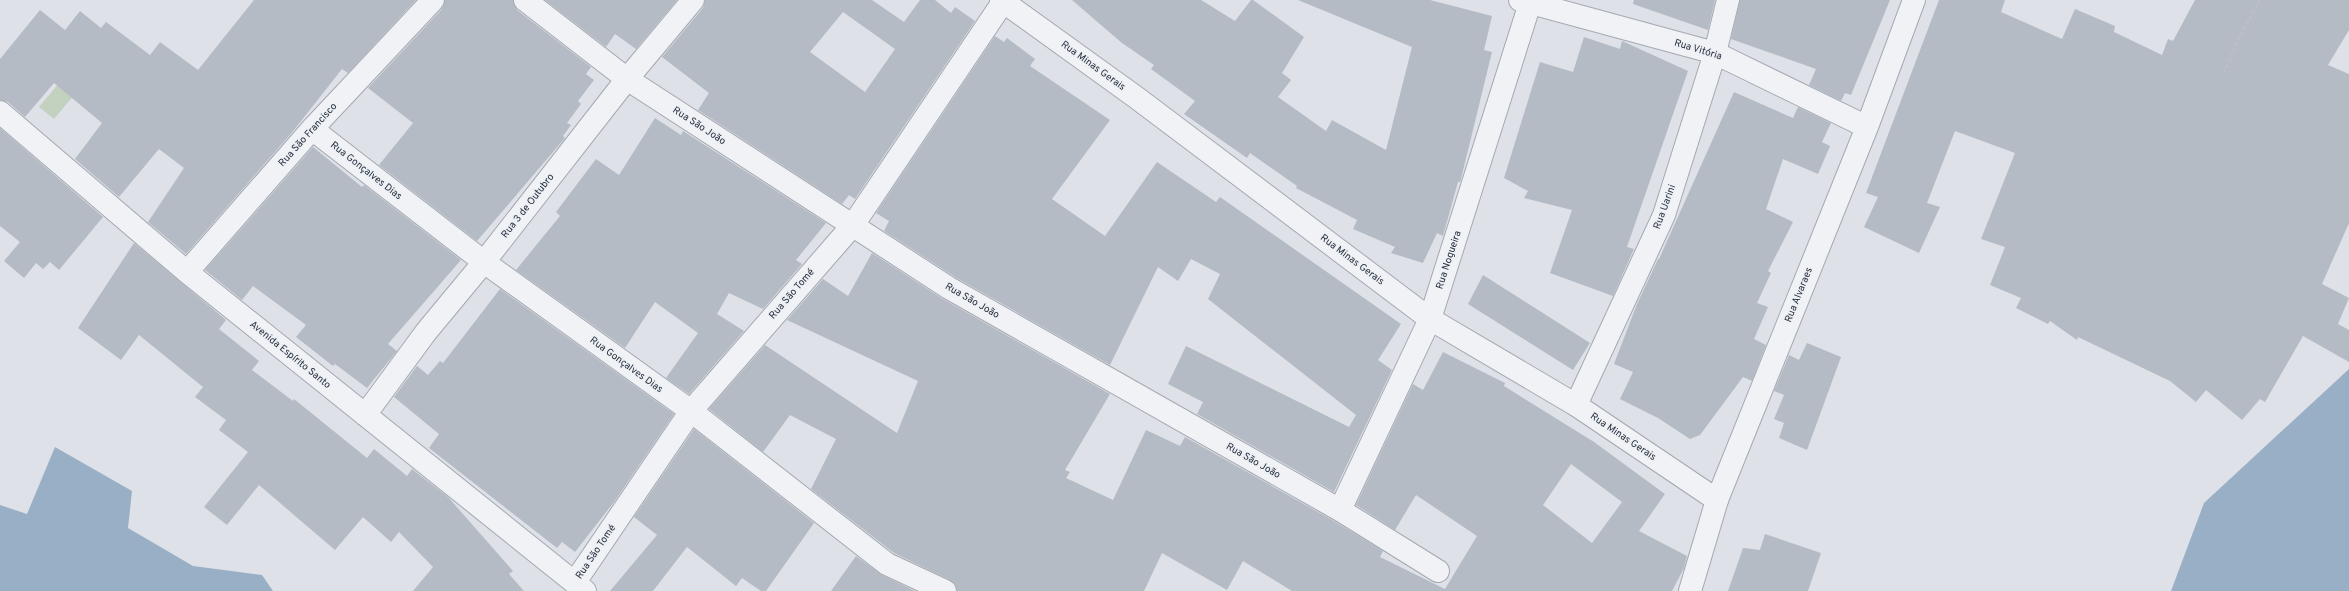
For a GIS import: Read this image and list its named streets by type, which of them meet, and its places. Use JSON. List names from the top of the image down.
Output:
{
  "streets": {
    "street": [
      "Rua Vitória",
      "Rua Minas Gerais",
      "Rua São João",
      "Rua São Francisco",
      "Rua Gonçalves Dias",
      "Rua 3 de Outubro",
      "Rua Uarini",
      "Rua Nogueira",
      "Rua São Tomé",
      "Rua Alvaraes",
      "Avenida Espírito Santo"
    ]
  },
  "crossings": [
    ["Rua Vitória", "Rua Uarini"],
    ["Rua Vitória", "Rua Nogueira"],
    ["Rua Vitória", "Rua Alvaraes"],
    ["Rua Minas Gerais", "Rua Uarini"],
    ["Rua Minas Gerais", "Rua Nogueira"],
    ["Rua Minas Gerais", "Rua São Tomé"],
    ["Rua Minas Gerais", "Rua Alvaraes"],
    ["Rua São João", "Rua 3 de Outubro"],
    ["Rua São João", "Rua Nogueira"],
    ["Rua São João", "Rua São Tomé"],
    ["Rua São Francisco", "Rua Gonçalves Dias"],
    ["Rua São Francisco", "Avenida Espírito Santo"],
    ["Rua Gonçalves Dias", "Rua 3 de Outubro"],
    ["Rua Gonçalves Dias", "Rua São Tomé"],
    ["Rua 3 de Outubro", "Avenida Espírito Santo"],
    ["Rua São Tomé", "Avenida Espírito Santo"]
  ]
}
